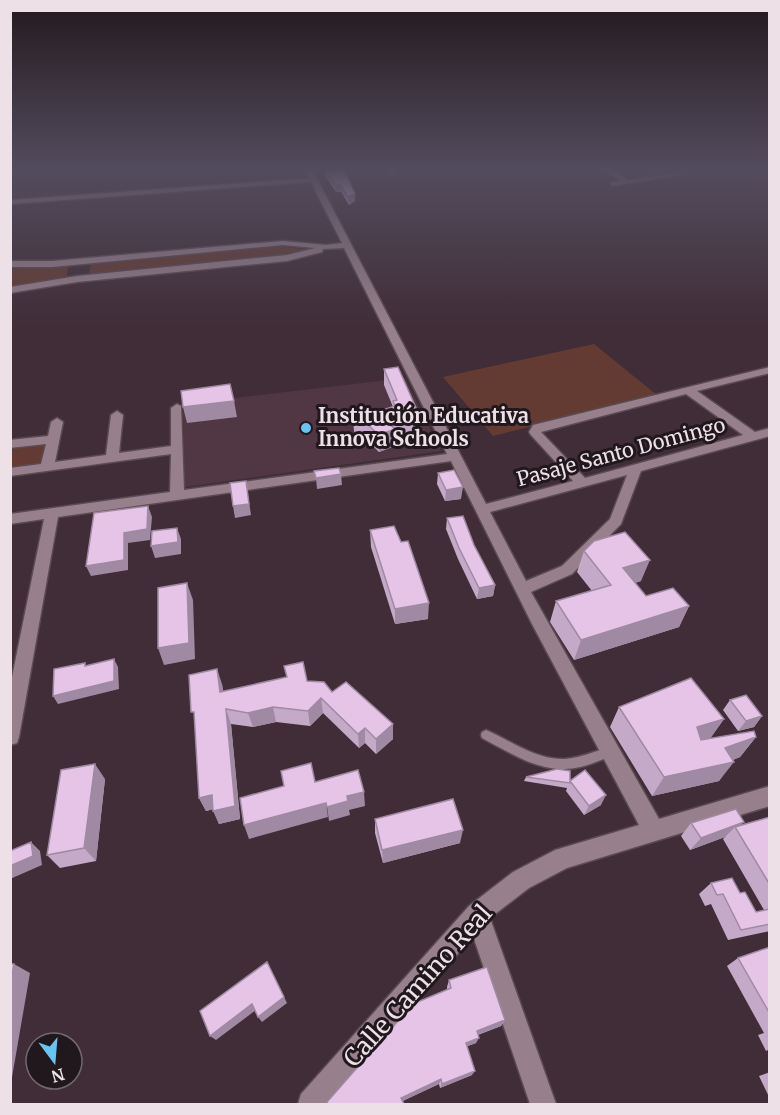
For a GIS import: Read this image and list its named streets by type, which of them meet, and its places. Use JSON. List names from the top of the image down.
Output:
{
  "streets": {
    "street": ["Pasaje Santo Domingo", "Calle Camino Real"]
  },
  "places": ["Institución Educativa Innova Schools"],
  "north": "bottom"
}
